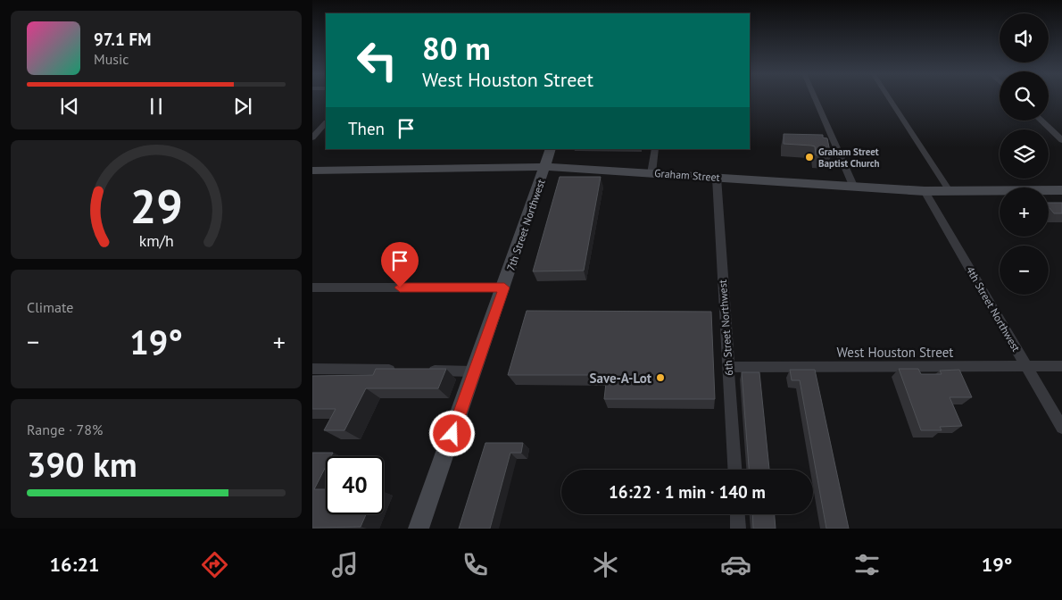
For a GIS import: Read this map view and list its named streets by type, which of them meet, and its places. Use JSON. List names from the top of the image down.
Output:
{
  "streets": {
    "street": [
      "Graham Street",
      "7th Street Northwest",
      "4th Street Northwest",
      "6th Street Northwest",
      "West Houston Street"
    ]
  },
  "crossings": [
    ["Graham Street", "7th Street Northwest"],
    ["Graham Street", "4th Street Northwest"],
    ["Graham Street", "6th Street Northwest"],
    ["4th Street Northwest", "West Houston Street"],
    ["6th Street Northwest", "West Houston Street"]
  ],
  "places": ["Graham Street Baptist Church", "Save-A-Lot"],
  "page": {
    "map_buttons": ["+", "−"],
    "turn": ["80 m", "West Houston Street"],
    "song": ["97.1 FM", "Music"],
    "then": "Then",
    "tile": [
      "Climate",
      ["Range · 78%", "390 km"]
    ],
    "heat": ["−", "19°", "+"],
    "limit": "40",
    "trip": "16:22 · 1 min · 140 m",
    "tabs": ["16:21", "19°"],
    "gauge": ["29", "km/h"]
  }
}
